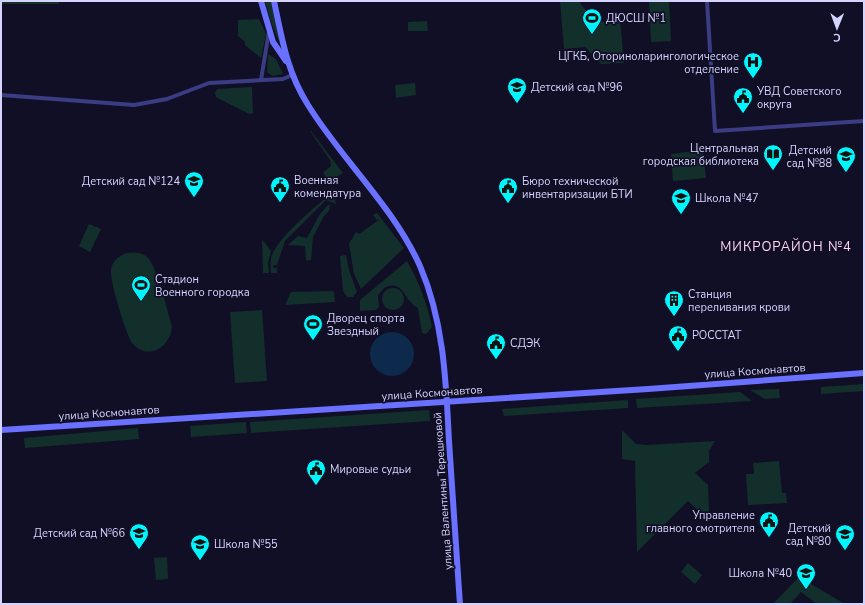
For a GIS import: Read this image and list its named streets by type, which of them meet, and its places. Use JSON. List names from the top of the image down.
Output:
{
  "streets": {
    "main road": ["улица Космонавтов", "улица Валентины Терешковой"]
  },
  "crossings": [
    ["улица Космонавтов", "улица Валентины Терешковой"]
  ],
  "districts": ["МИКРОРАЙОН №4"],
  "places": {
    "sports": ["ДЮСШ №1", "Стадион Военного городка", "Дворец спорта Звездный"],
    "hospital": ["ЦГКБ, Оториноларингологическое отделение"],
    "school or university": [
      "Детский сад №96",
      "Детский сад №88",
      "Детский сад №124",
      "Школа №47",
      "Детский сад №66",
      "Детский сад №80",
      "Школа №55",
      "Школа №40"
    ],
    "public building": [
      "УВД Советского округа",
      "Военная комендатура",
      "Бюро технической инвентаризации БТИ",
      "РОССТАТ",
      "СДЭК",
      "Мировые судьи",
      "Управление главного смотрителя"
    ],
    "library": ["Центральная городская библиотека"],
    "building": ["Станция переливания крови"]
  },
  "north": "bottom"
}
